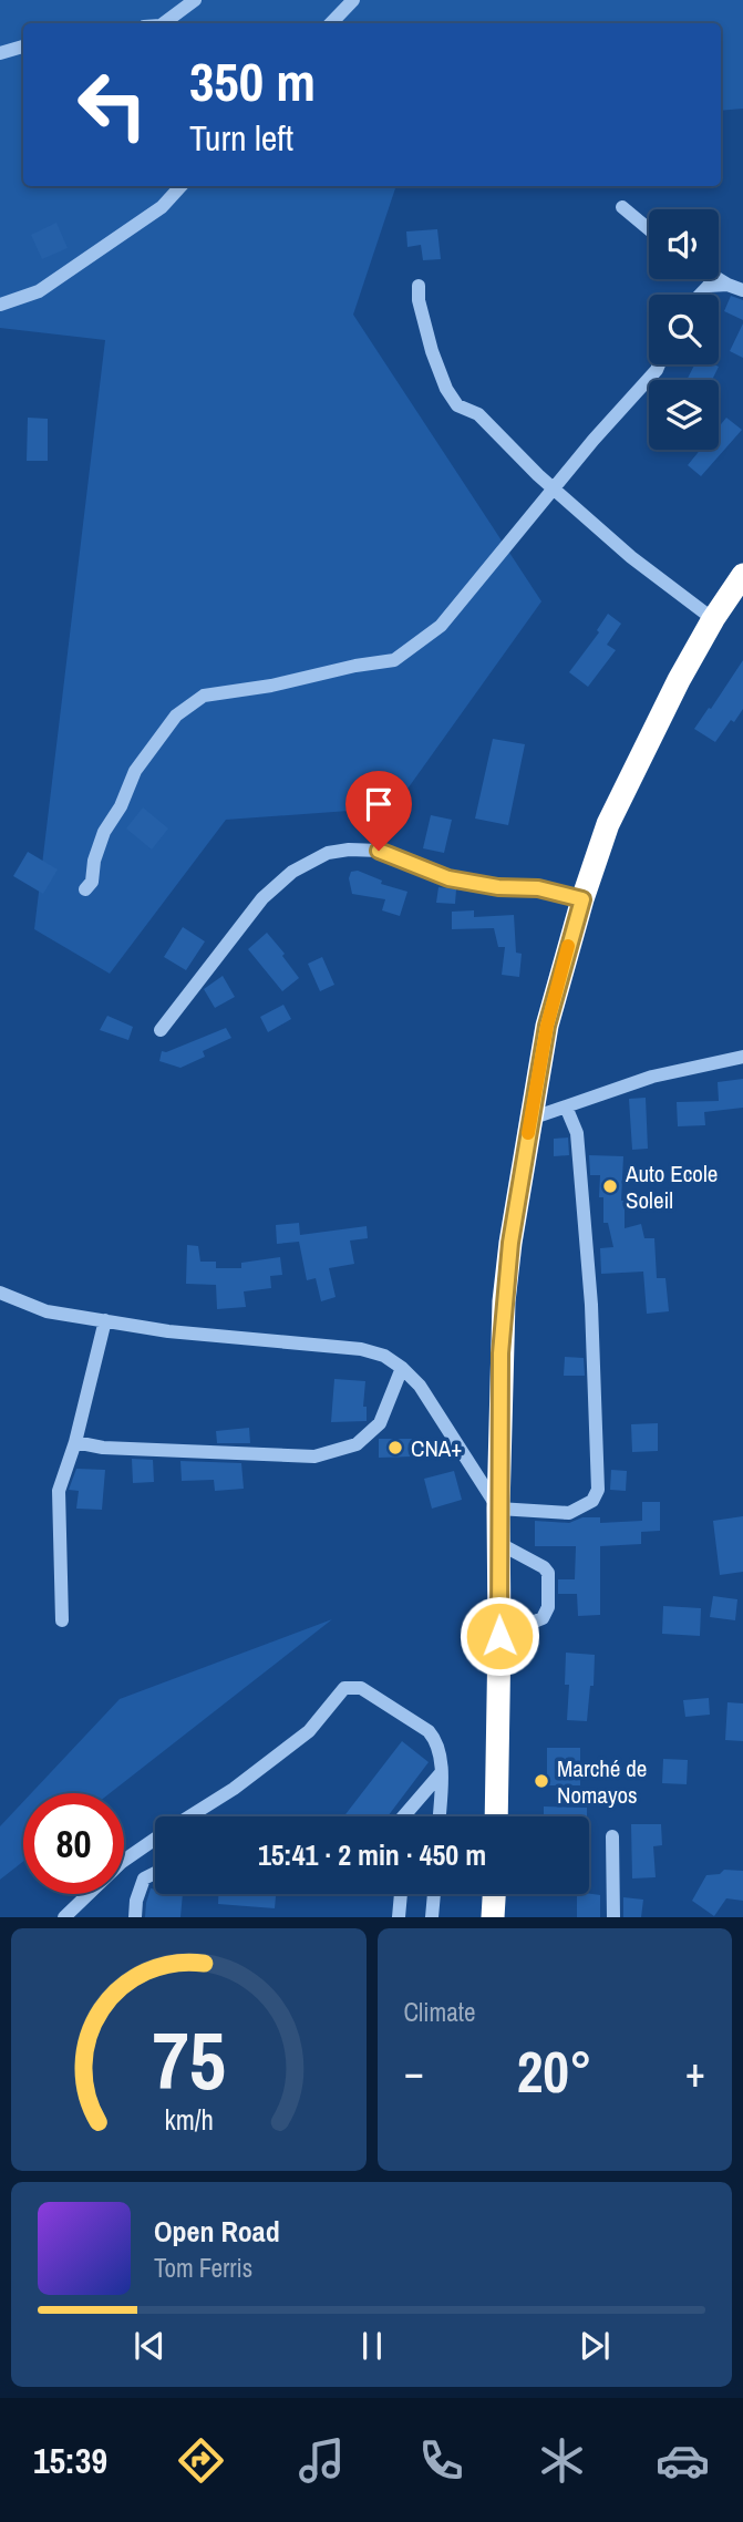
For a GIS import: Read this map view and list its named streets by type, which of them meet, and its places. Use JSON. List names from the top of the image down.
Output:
{
  "places": ["Auto Ecole Soleil", "CNA+", "Marché de Nomayos"],
  "page": {
    "turn": ["350 m", "Turn left"],
    "limit": "80",
    "trip": "15:41 · 2 min · 450 m",
    "tile": "Climate",
    "heat": ["−", "20°", "+"],
    "song": ["Open Road", "Tom Ferris"],
    "tabs": "15:39",
    "gauge": ["75", "km/h"]
  }
}
